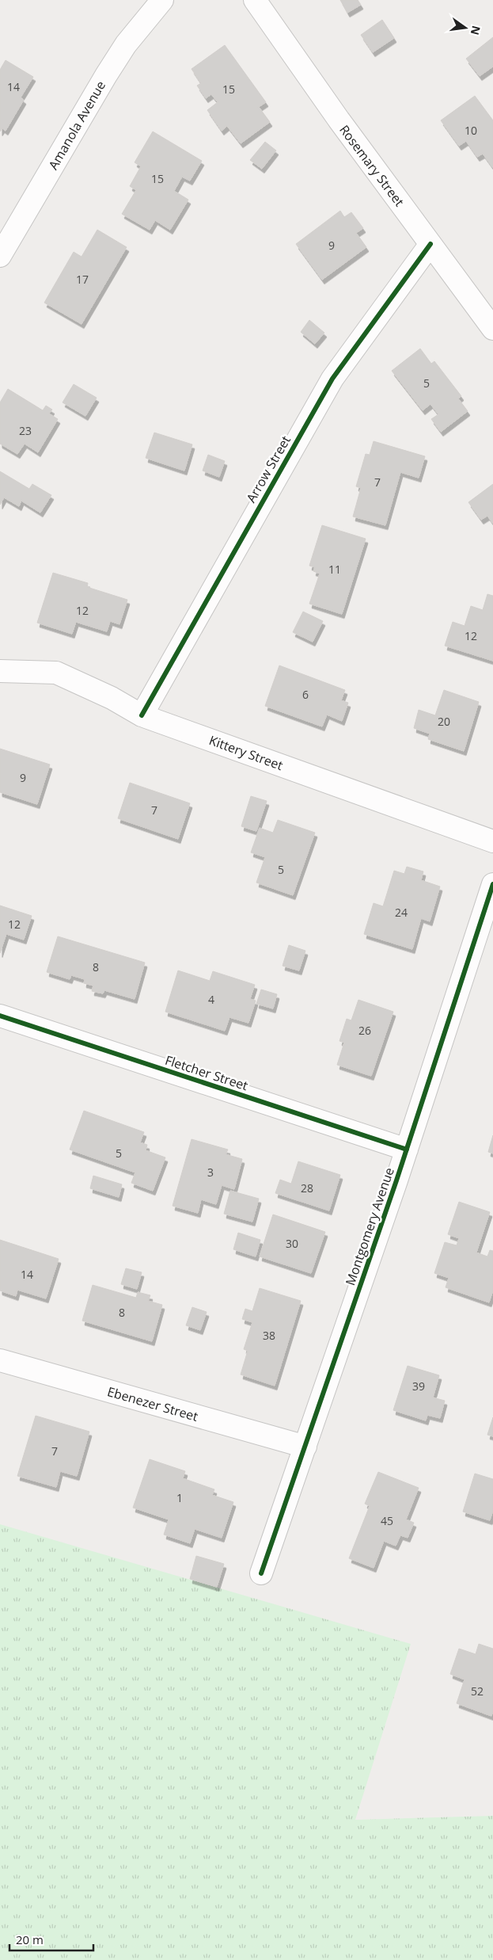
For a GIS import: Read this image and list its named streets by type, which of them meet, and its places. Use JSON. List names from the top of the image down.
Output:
{
  "streets": {
    "street": [
      "Amanola Avenue",
      "Rosemary Street",
      "Arrow Street",
      "Kittery Street",
      "Fletcher Street",
      "Montgomery Avenue",
      "Ebenezer Street"
    ]
  },
  "crossings": [
    ["Rosemary Street", "Arrow Street"],
    ["Arrow Street", "Kittery Street"],
    ["Fletcher Street", "Montgomery Avenue"],
    ["Montgomery Avenue", "Ebenezer Street"]
  ],
  "house_numbers": [
    "14",
    "15",
    "10",
    "15",
    "9",
    "17",
    "5",
    "23",
    "7",
    "11",
    "12",
    "12",
    "6",
    "20",
    "9",
    "7",
    "5",
    "24",
    "12",
    "8",
    "4",
    "26",
    "5",
    "3",
    "28",
    "30",
    "14",
    "8",
    "38",
    "39",
    "7",
    "1",
    "45",
    "52"
  ],
  "scale_bar": "20 m",
  "north": "right"
}
